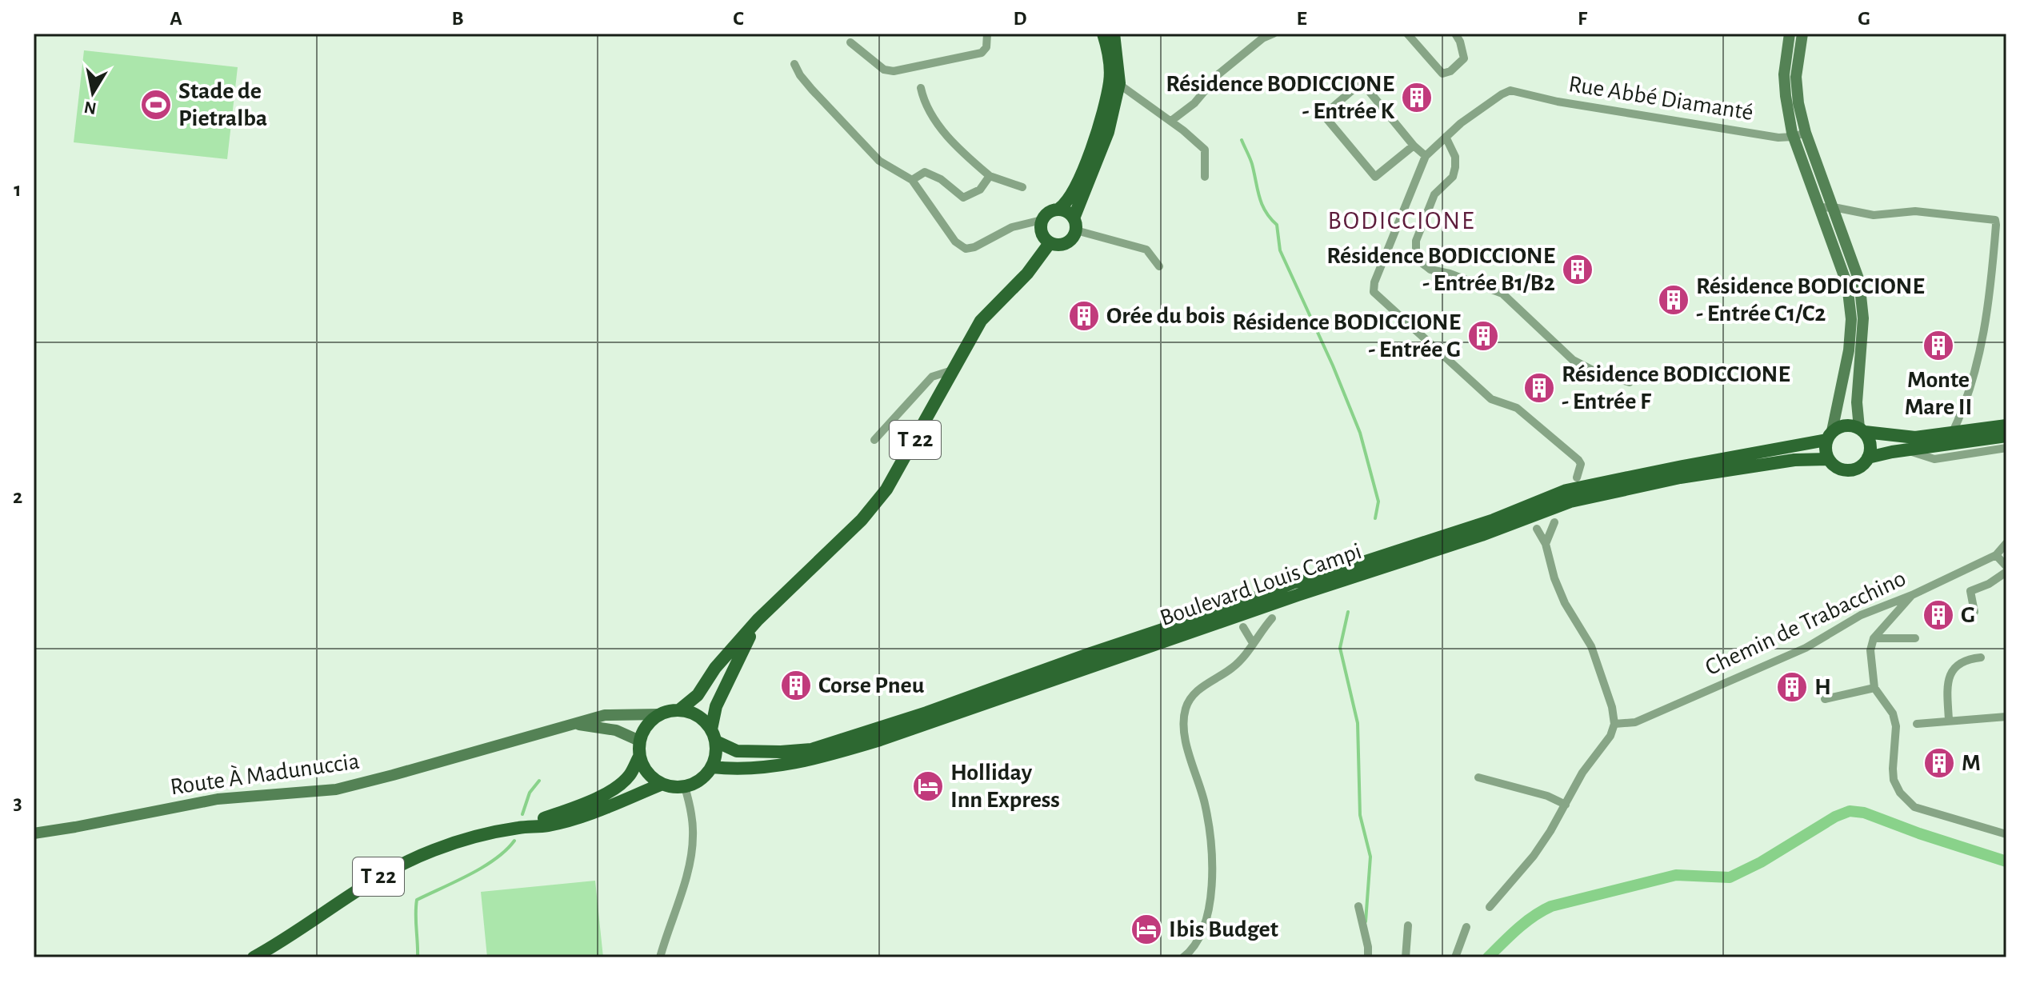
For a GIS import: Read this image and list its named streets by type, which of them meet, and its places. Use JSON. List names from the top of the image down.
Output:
{
  "streets": {
    "main road": ["T 22", "Boulevard Louis Campi", "Route À Madunuccia"],
    "street": ["Rue Abbé Diamanté", "Chemin de Trabacchino"]
  },
  "crossings": [
    ["T 22", "Boulevard Louis Campi"],
    ["T 22", "Route À Madunuccia"],
    ["Boulevard Louis Campi", "Route À Madunuccia"]
  ],
  "districts": ["BODICCIONE"],
  "places": {
    "building": [
      "Résidence BODICCIONE - Entrée K",
      "Résidence BODICCIONE - Entrée B1/B2",
      "Résidence BODICCIONE - Entrée C1/C2",
      "Orée du bois",
      "Résidence BODICCIONE - Entrée G",
      "Monte Mare II",
      "Résidence BODICCIONE - Entrée F",
      "G",
      "Corse Pneu",
      "H",
      "M"
    ],
    "sports": ["Stade de Pietralba"],
    "hotel": ["Holliday Inn Express", "Ibis Budget"]
  },
  "north": "bottom",
  "grid": {
    "columns": [
      "A",
      "B",
      "C",
      "D",
      "E",
      "F",
      "G"
    ],
    "rows": ["1", "2", "3"]
  }
}
